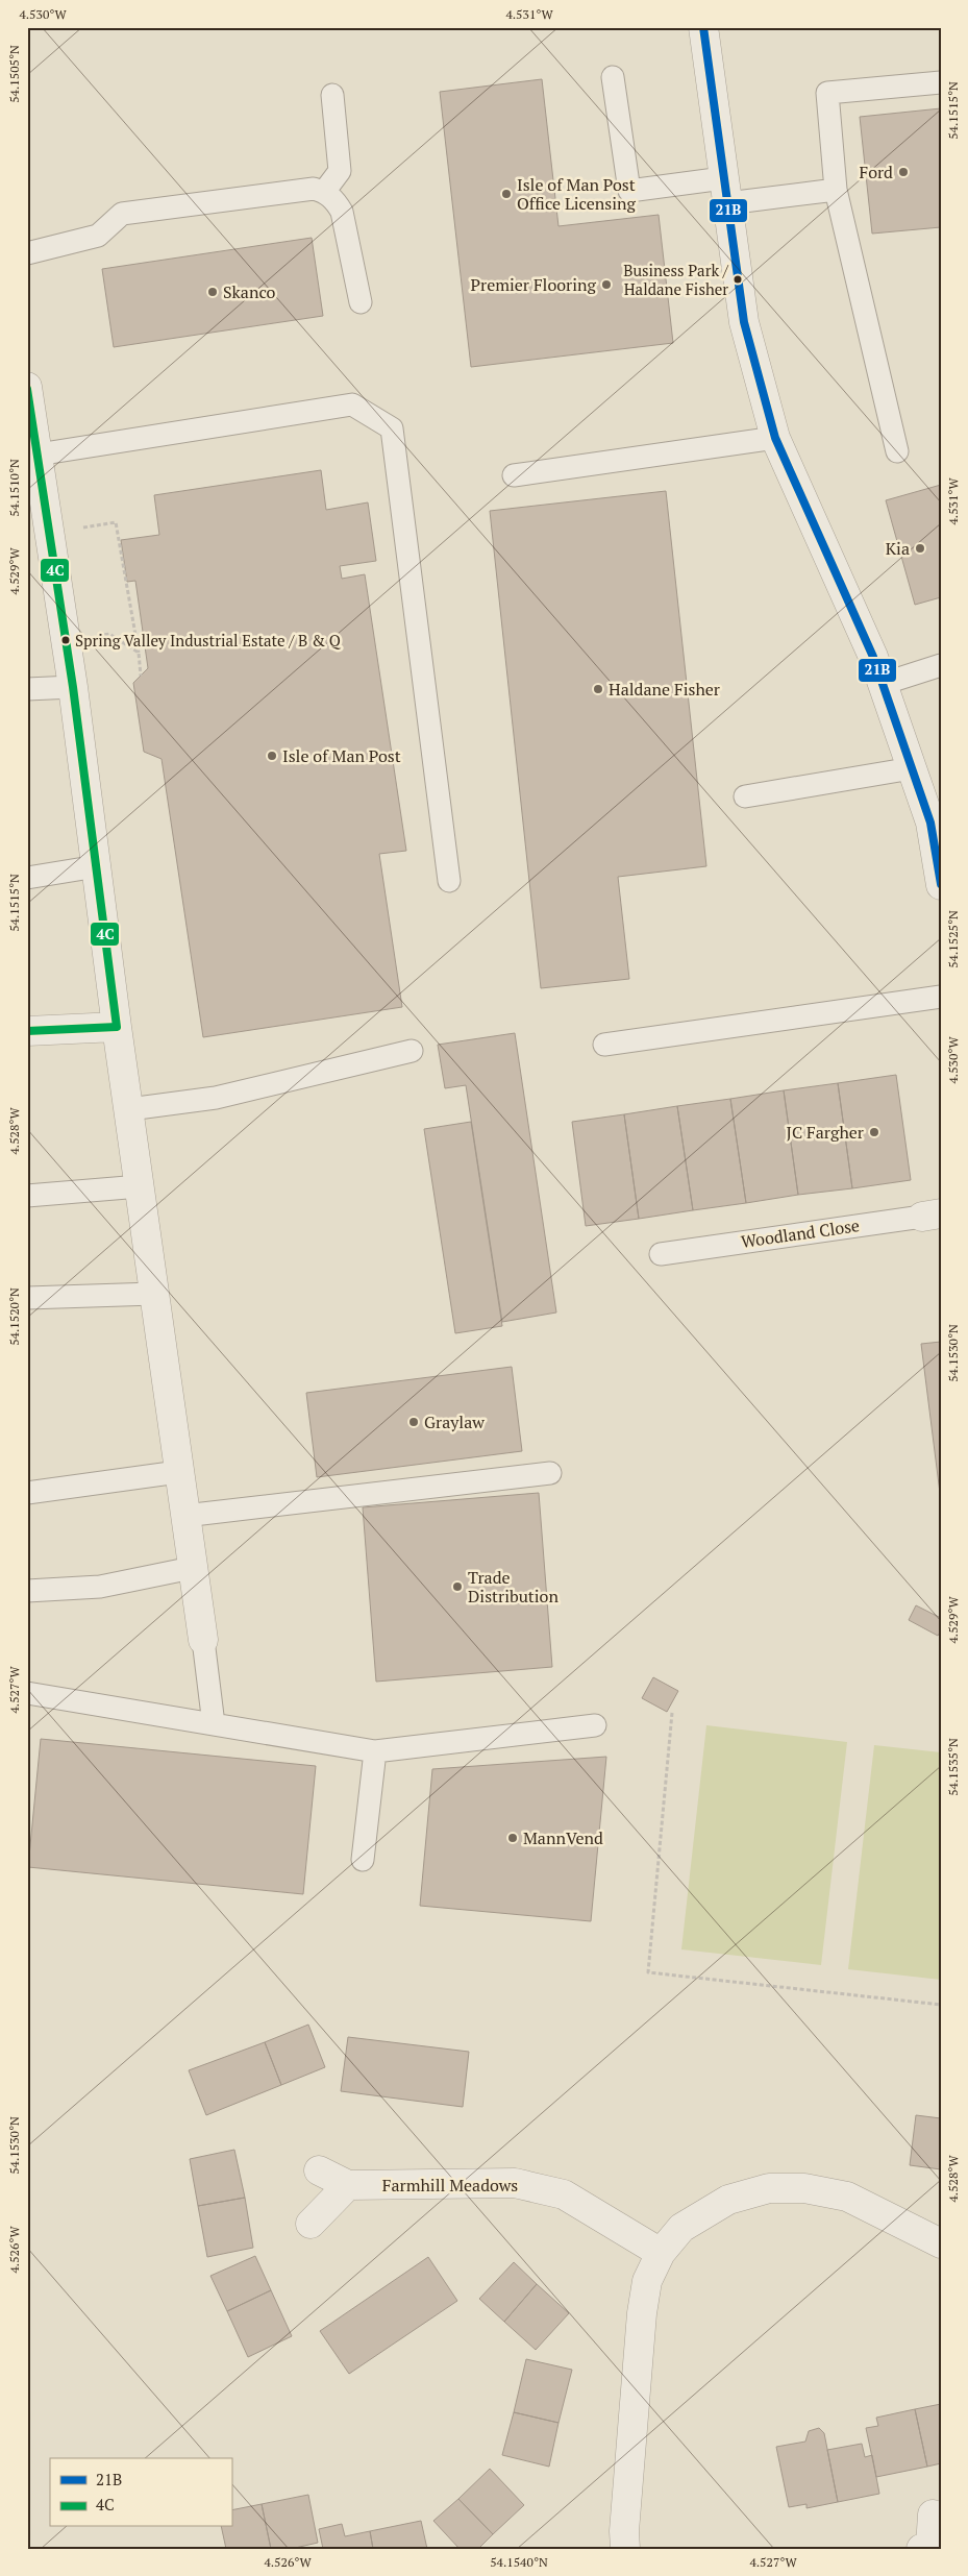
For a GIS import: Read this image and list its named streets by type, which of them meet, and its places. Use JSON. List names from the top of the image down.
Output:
{
  "streets": {
    "street": ["Farmhill Meadows"],
    "lane": ["Woodland Close"]
  },
  "places": [
    "Ford",
    "Isle of Man Post Office Licensing",
    "Business Park / Haldane Fisher",
    "Premier Flooring",
    "Skanco",
    "Kia",
    "Spring Valley Industrial Estate / B & Q",
    "Haldane Fisher",
    "Isle of Man Post",
    "JC Fargher",
    "Graylaw",
    "Trade Distribution",
    "MannVend"
  ],
  "lines": ["transit line 21B", "transit line 4C"],
  "legend": ["21B", "4C"],
  "coordinates": [
    "4.530°W",
    "4.531°W",
    "54.1505°N",
    "54.1515°N",
    "54.1510°N",
    "4.529°W",
    "54.1525°N",
    "4.528°W",
    "54.1520°N",
    "54.1530°N",
    "4.527°W",
    "54.1535°N",
    "4.526°W",
    "54.1540°N"
  ]
}
